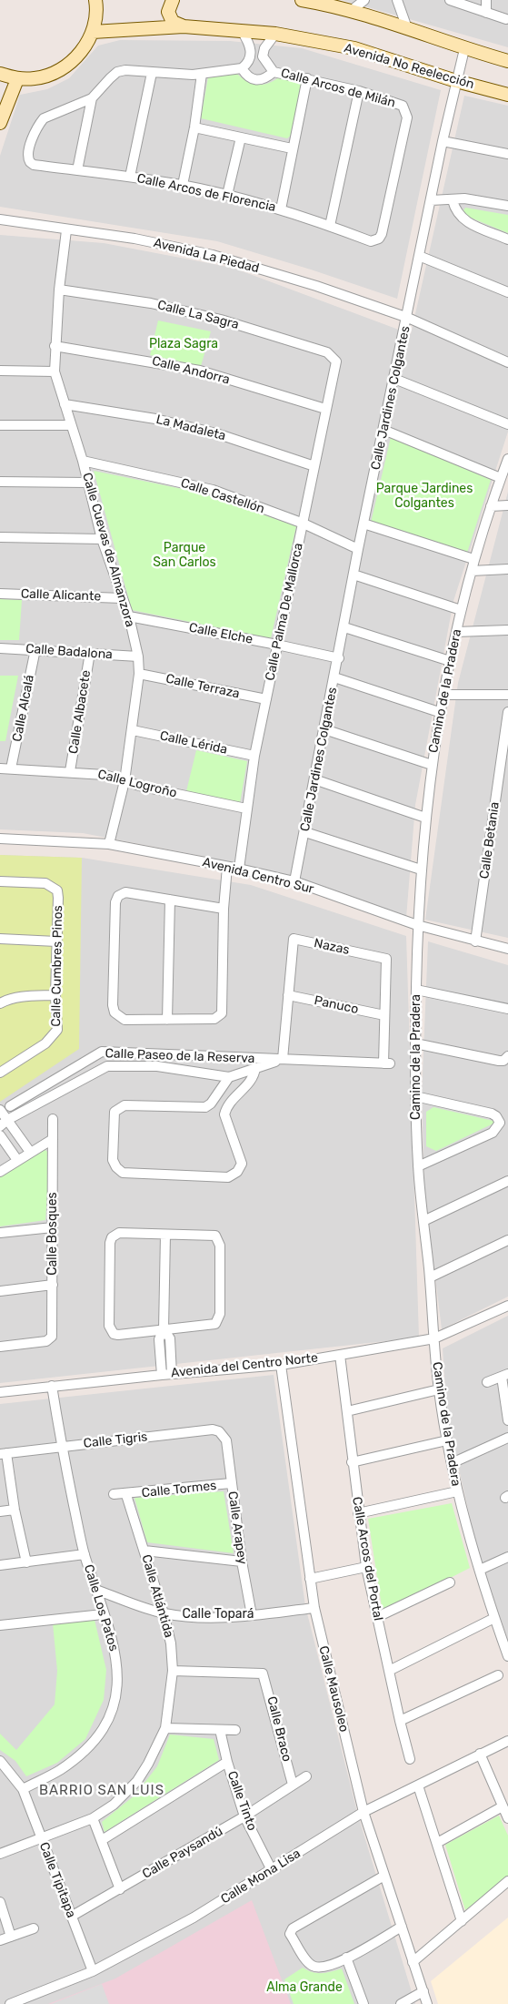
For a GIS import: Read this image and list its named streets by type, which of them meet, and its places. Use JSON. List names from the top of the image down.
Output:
{
  "streets": {
    "main road": ["Avenida No Reelección"],
    "street": [
      "Calle Arcos de Milán",
      "Calle Arcos de Florencia",
      "Avenida La Piedad",
      "Calle La Sagra",
      "Calle Andorra",
      "Calle Jardines Colgantes",
      "La Madaleta",
      "Calle Castellón",
      "Calle Cuevas de Almanzora",
      "Calle Alicante",
      "Calle Palma De Mallorca",
      "Calle Elche",
      "Calle Badalona",
      "Calle Terraza",
      "Camino de la Pradera",
      "Calle Alcalá",
      "Calle Albacete",
      "Calle Lérida",
      "Calle Logroño",
      "Calle Betania",
      "Avenida Centro Sur",
      "Nazas",
      "Calle Cumbres Pinos",
      "Panuco",
      "Calle Paseo de la Reserva",
      "Calle Bosques",
      "Avenida del Centro Norte",
      "Calle Tigris",
      "Calle Tormes",
      "Calle Arapey",
      "Calle Arcos del Portal",
      "Calle Atlántida",
      "Calle Los Patos",
      "Calle Topará",
      "Calle Mausoleo",
      "Calle Braco",
      "Calle Tinto",
      "Calle Paysandú",
      "Calle Mona Lisa",
      "Calle Tipitapa"
    ]
  },
  "crossings": [
    ["Avenida No Reelección", "Calle Jardines Colgantes"],
    ["Calle Arcos de Milán", "Calle Arcos de Florencia"],
    ["Avenida La Piedad", "Calle Jardines Colgantes"],
    ["Avenida La Piedad", "Calle Cuevas de Almanzora"],
    ["Calle La Sagra", "Calle Cuevas de Almanzora"],
    ["Calle La Sagra", "Calle Palma De Mallorca"],
    ["Calle Andorra", "Calle Cuevas de Almanzora"],
    ["Calle Andorra", "Calle Palma De Mallorca"],
    ["Calle Jardines Colgantes", "Calle Castellón"],
    ["Calle Jardines Colgantes", "Calle Elche"],
    ["Calle Jardines Colgantes", "Avenida Centro Sur"],
    ["La Madaleta", "Calle Cuevas de Almanzora"],
    ["La Madaleta", "Calle Palma De Mallorca"],
    ["Calle Castellón", "Calle Cuevas de Almanzora"],
    ["Calle Castellón", "Calle Palma De Mallorca"],
    ["Calle Cuevas de Almanzora", "Calle Alicante"],
    ["Calle Cuevas de Almanzora", "Calle Elche"],
    ["Calle Cuevas de Almanzora", "Calle Badalona"],
    ["Calle Cuevas de Almanzora", "Calle Terraza"],
    ["Calle Cuevas de Almanzora", "Calle Lérida"],
    ["Calle Cuevas de Almanzora", "Calle Logroño"],
    ["Calle Cuevas de Almanzora", "Avenida Centro Sur"],
    ["Calle Palma De Mallorca", "Calle Elche"],
    ["Calle Palma De Mallorca", "Calle Terraza"],
    ["Calle Palma De Mallorca", "Calle Lérida"],
    ["Calle Palma De Mallorca", "Calle Logroño"],
    ["Calle Palma De Mallorca", "Avenida Centro Sur"],
    ["Calle Badalona", "Calle Alcalá"],
    ["Calle Badalona", "Calle Albacete"],
    ["Camino de la Pradera", "Avenida Centro Sur"],
    ["Camino de la Pradera", "Avenida del Centro Norte"],
    ["Calle Alcalá", "Calle Logroño"],
    ["Calle Albacete", "Calle Logroño"],
    ["Calle Betania", "Avenida Centro Sur"],
    ["Nazas", "Panuco"],
    ["Nazas", "Calle Paseo de la Reserva"],
    ["Avenida del Centro Norte", "Calle Arcos del Portal"],
    ["Avenida del Centro Norte", "Calle Los Patos"],
    ["Avenida del Centro Norte", "Calle Mausoleo"],
    ["Calle Tigris", "Calle Arapey"],
    ["Calle Tigris", "Calle Los Patos"],
    ["Calle Tormes", "Calle Arapey"],
    ["Calle Tormes", "Calle Atlántida"],
    ["Calle Arapey", "Calle Topará"],
    ["Calle Atlántida", "Calle Topará"],
    ["Calle Atlántida", "Calle Braco"],
    ["Calle Atlántida", "Calle Tipitapa"],
    ["Calle Los Patos", "Calle Topará"],
    ["Calle Los Patos", "Calle Tipitapa"],
    ["Calle Topará", "Calle Mausoleo"],
    ["Calle Mausoleo", "Calle Mona Lisa"],
    ["Calle Braco", "Calle Paysandú"],
    ["Calle Tinto", "Calle Paysandú"],
    ["Calle Tinto", "Calle Mona Lisa"],
    ["Calle Paysandú", "Calle Tipitapa"],
    ["Calle Mona Lisa", "Calle Tipitapa"]
  ],
  "districts": ["BARRIO SAN LUIS"],
  "parks": [
    "Plaza Sagra",
    "Parque Jardines Colgantes",
    "Parque San Carlos",
    "Alma Grande"
  ]
}
